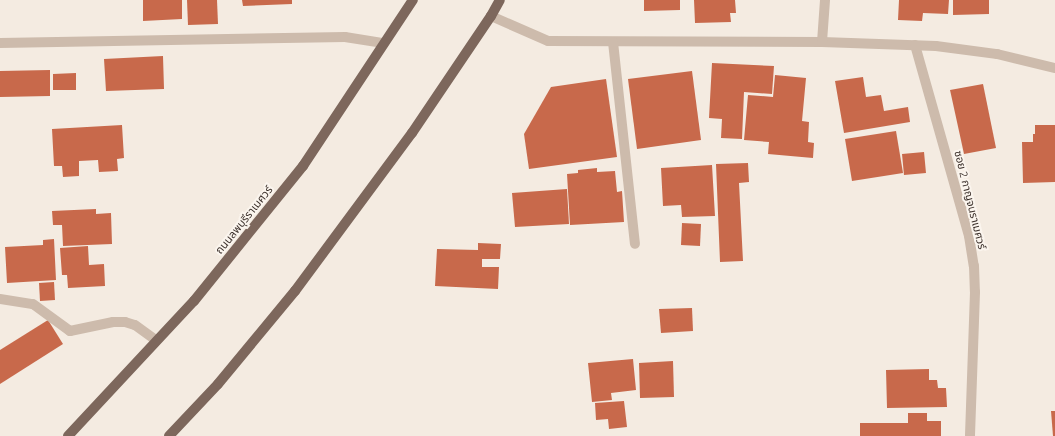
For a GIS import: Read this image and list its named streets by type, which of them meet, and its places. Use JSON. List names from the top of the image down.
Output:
{
  "streets": {
    "main road": ["ถนนลพบุรีราเมศวร์"],
    "street": ["ซอย 2 กาญจนราเมศวร์"]
  }
}
